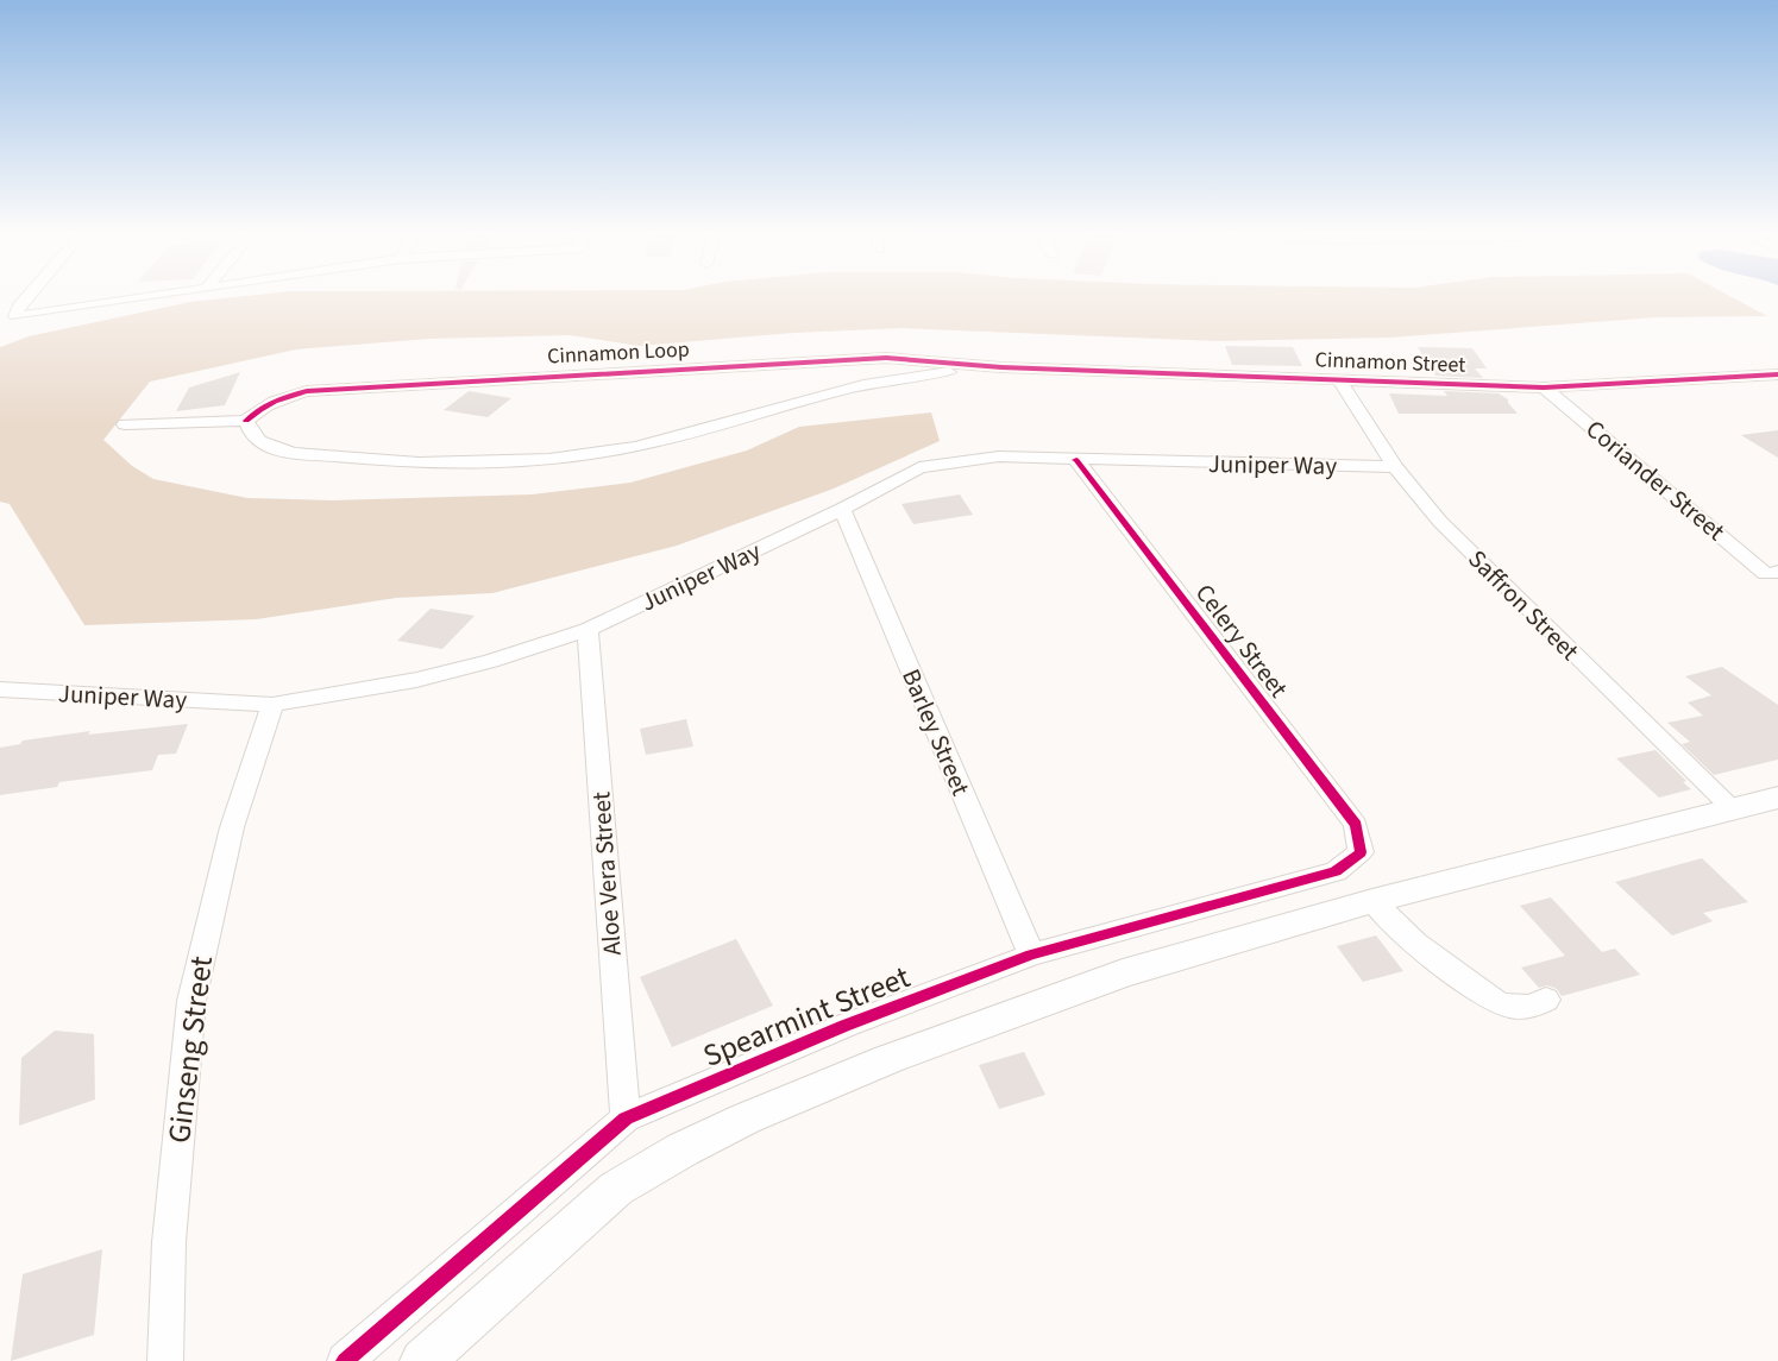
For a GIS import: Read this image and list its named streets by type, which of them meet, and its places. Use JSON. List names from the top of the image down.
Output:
{
  "streets": {
    "street": [
      "Cinnamon Loop",
      "Cinnamon Street",
      "Juniper Way",
      "Coriander Street",
      "Saffron Street",
      "Celery Street",
      "Barley Street",
      "Aloe Vera Street",
      "Spearmint Street",
      "Ginseng Street"
    ]
  },
  "crossings": [
    ["Cinnamon Loop", "Cinnamon Street"],
    ["Cinnamon Street", "Coriander Street"],
    ["Cinnamon Street", "Saffron Street"],
    ["Juniper Way", "Saffron Street"],
    ["Juniper Way", "Celery Street"],
    ["Juniper Way", "Barley Street"],
    ["Juniper Way", "Aloe Vera Street"],
    ["Juniper Way", "Ginseng Street"],
    ["Celery Street", "Spearmint Street"],
    ["Barley Street", "Spearmint Street"],
    ["Aloe Vera Street", "Spearmint Street"]
  ]
}
